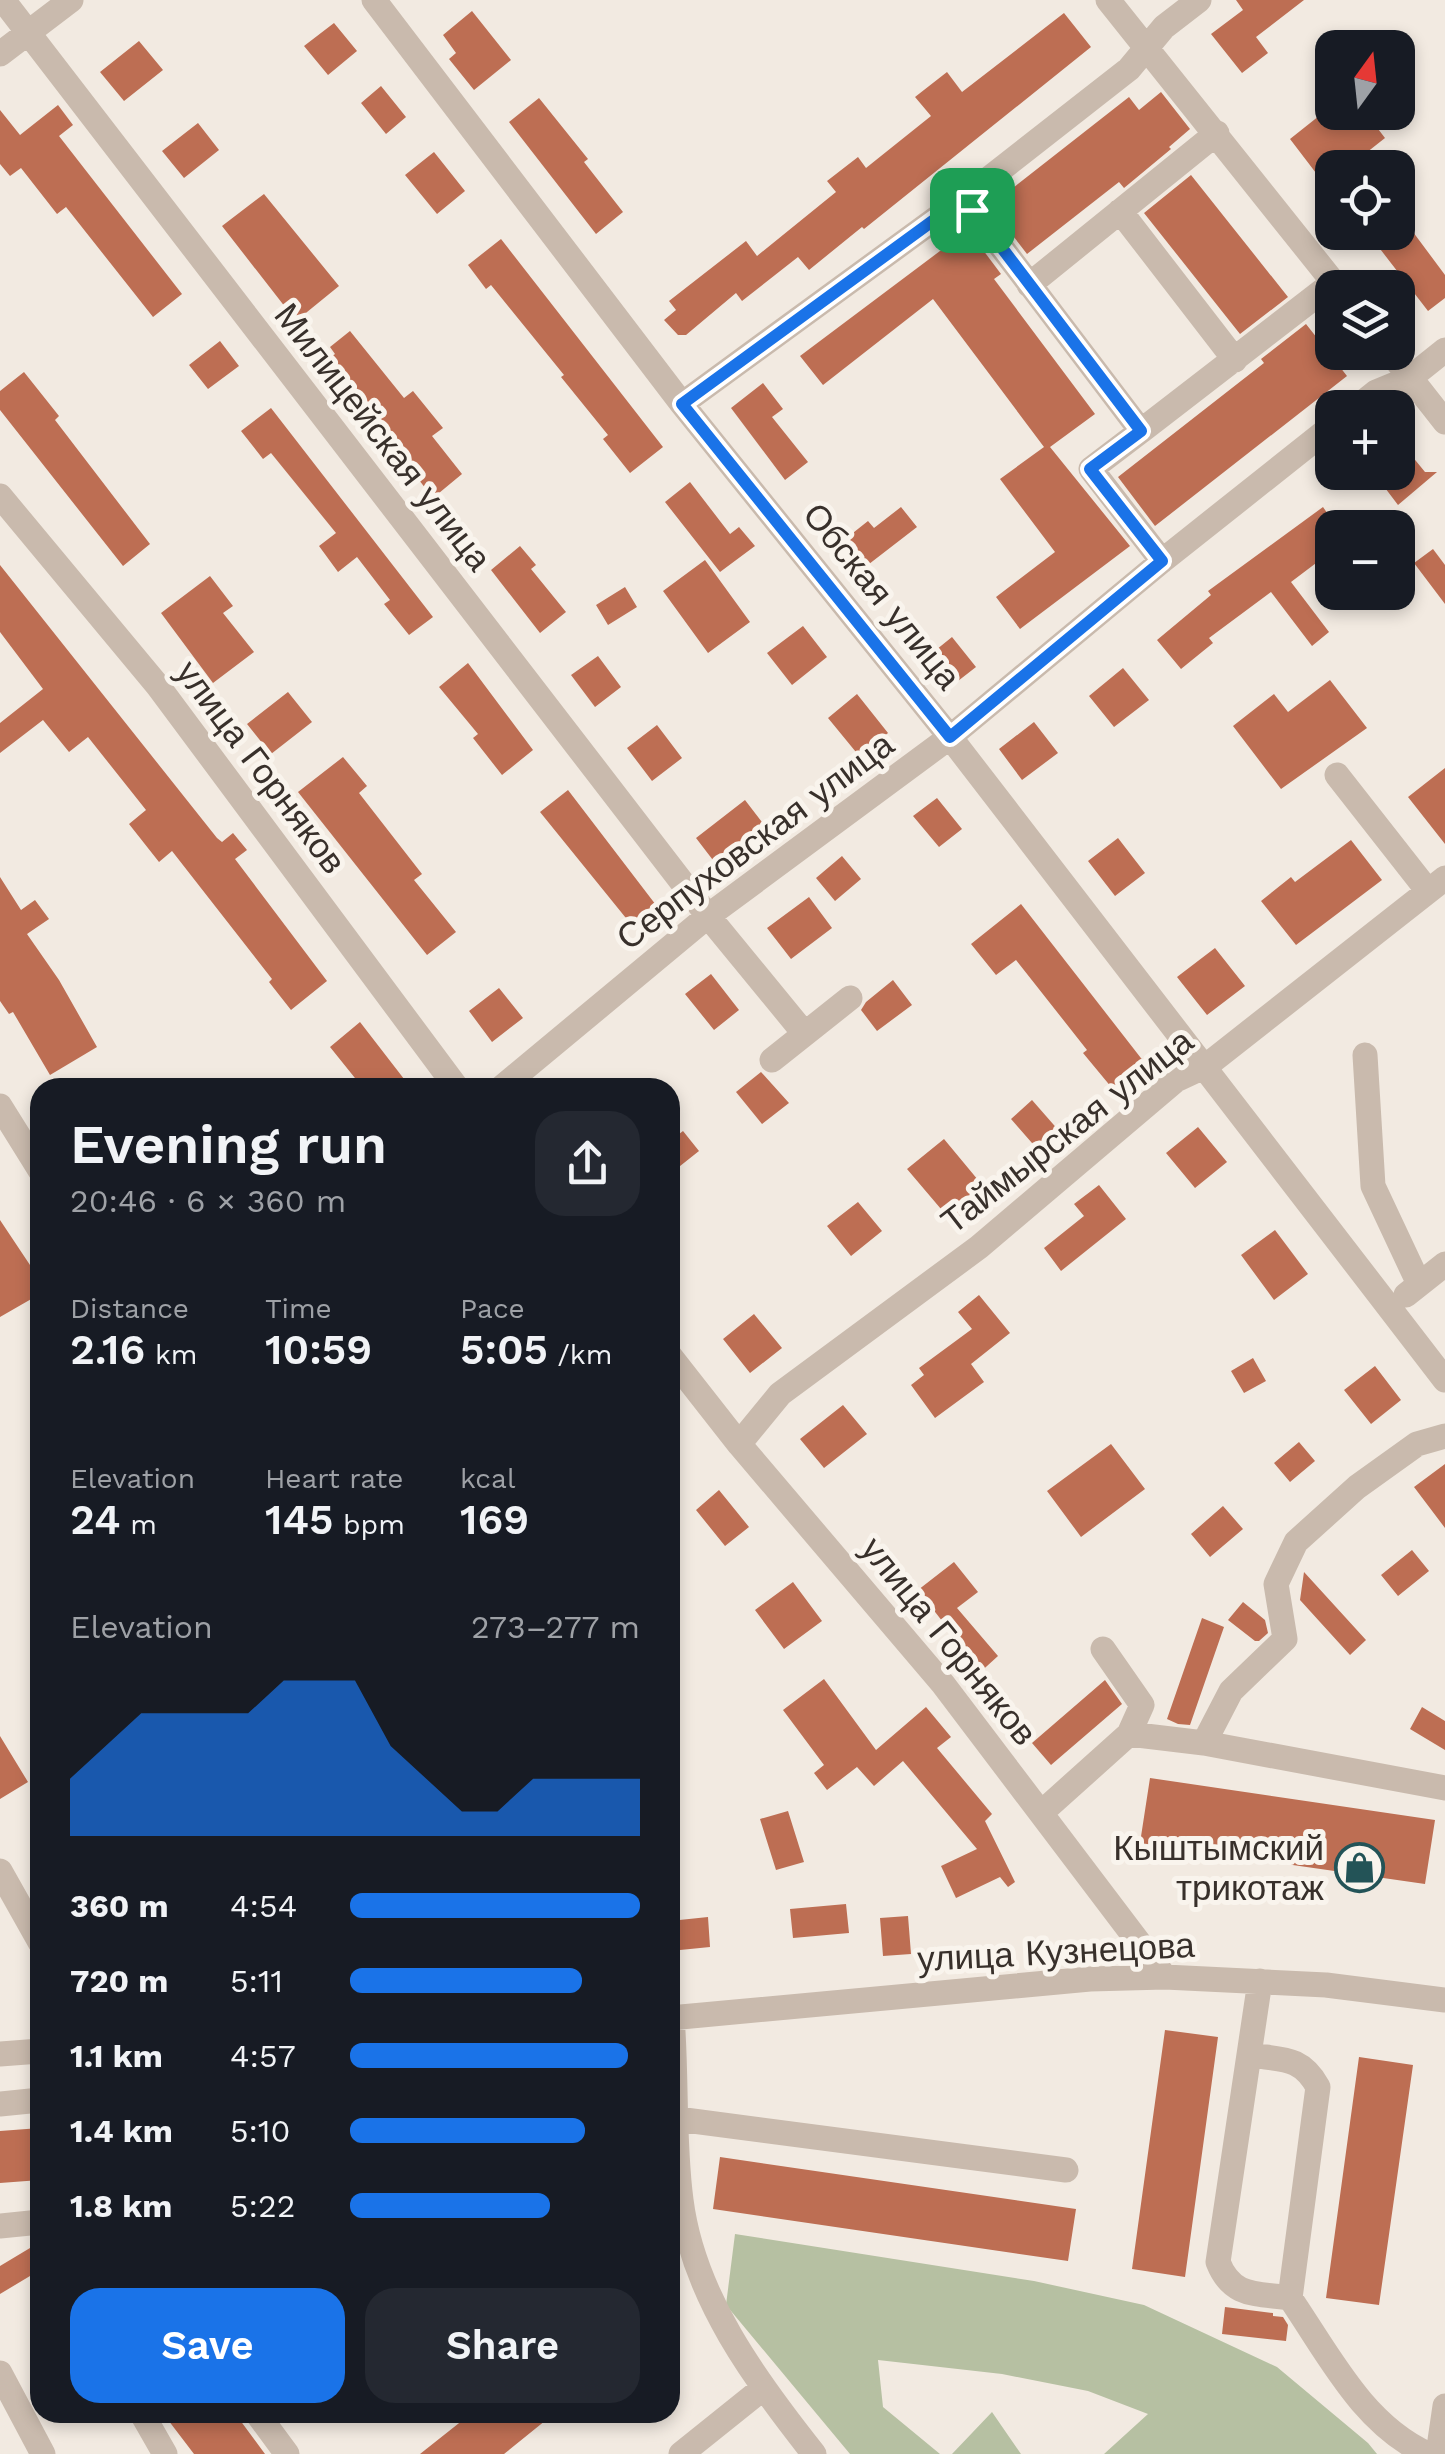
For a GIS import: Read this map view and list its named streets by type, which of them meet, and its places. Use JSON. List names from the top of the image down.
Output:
{
  "streets": {
    "street": [
      "Милицейская улица",
      "Обская улица",
      "улица Горняков",
      "Серпуховская улица",
      "Таймырская улица",
      "улица Кузнецова"
    ]
  },
  "crossings": [
    ["Милицейская улица", "Серпуховская улица"],
    ["Обская улица", "Серпуховская улица"],
    ["Обская улица", "Таймырская улица"],
    ["улица Горняков", "Таймырская улица"],
    ["улица Горняков", "улица Кузнецова"]
  ],
  "places": {
    "shop": ["Кыштымский трикотаж"]
  },
  "north": "top",
  "page": {
    "map_buttons": ["+", "−"],
    "heading": ["Evening run", "20:46 · 6 × 360 m"],
    "stats": [
      ["Distance", "2.16 km"],
      ["Time", "10:59"],
      ["Pace", "5:05 /km"],
      ["Elevation", "24 m"],
      ["Heart rate", "145 bpm"],
      ["kcal", "169"]
    ],
    "chart": ["Elevation", "273–277 m"],
    "list": [
      {
        "name": "360 m",
        "note": "4:54"
      },
      {
        "name": "720 m",
        "note": "5:11"
      },
      {
        "name": "1.1 km",
        "note": "4:57"
      },
      {
        "name": "1.4 km",
        "note": "5:10"
      },
      {
        "name": "1.8 km",
        "note": "5:22"
      }
    ],
    "buttons": ["Save", "Share"]
  }
}
